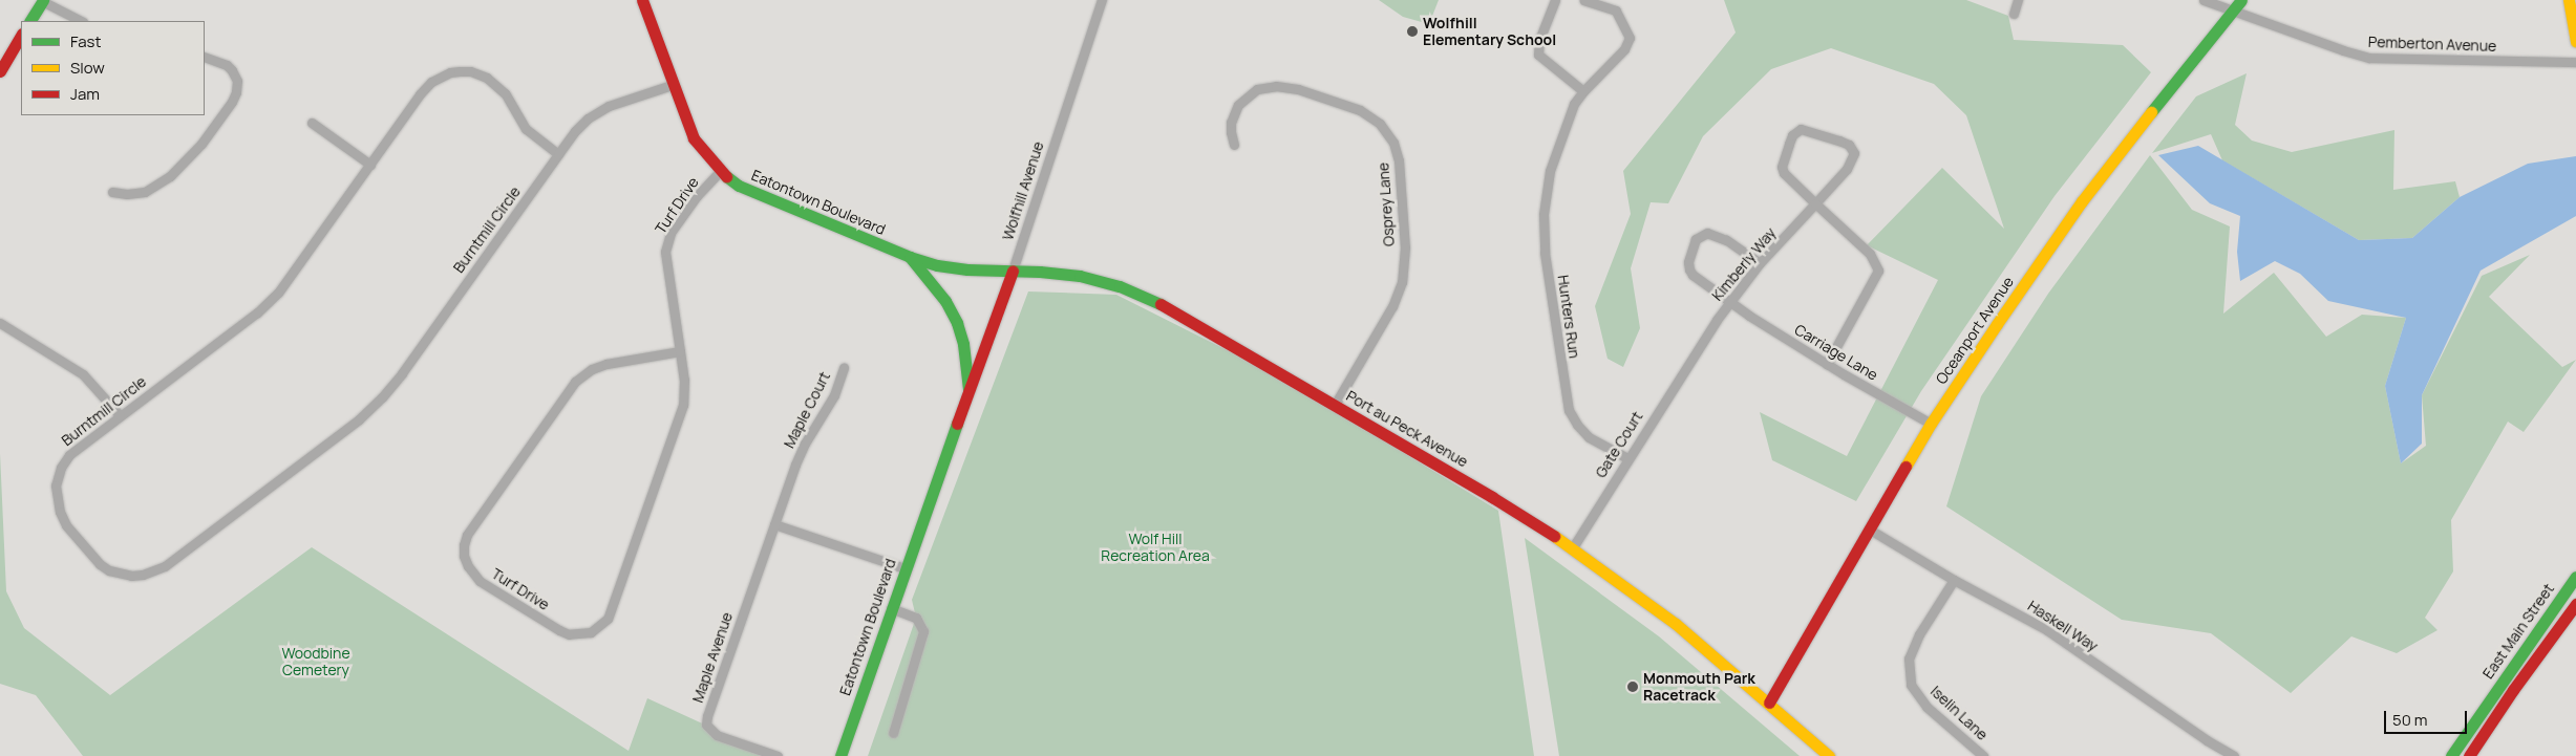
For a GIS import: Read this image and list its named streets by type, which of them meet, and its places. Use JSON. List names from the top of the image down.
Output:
{
  "streets": {
    "street": [
      "Pemberton Avenue",
      "Wolfhill Avenue",
      "Eatontown Boulevard",
      "Osprey Lane",
      "Turf Drive",
      "Burntmill Circle",
      "Kimberly Way",
      "Hunters Run",
      "Oceanport Avenue",
      "Carriage Lane",
      "Maple Court",
      "Port au Peck Avenue",
      "Gate Court",
      "Haskell Way",
      "East Main Street",
      "Maple Avenue",
      "Iselin Lane"
    ]
  },
  "crossings": [
    ["Pemberton Avenue", "Oceanport Avenue"],
    ["Wolfhill Avenue", "Eatontown Boulevard"],
    ["Wolfhill Avenue", "Port au Peck Avenue"],
    ["Eatontown Boulevard", "Turf Drive"],
    ["Eatontown Boulevard", "Burntmill Circle"],
    ["Eatontown Boulevard", "Port au Peck Avenue"],
    ["Osprey Lane", "Port au Peck Avenue"],
    ["Kimberly Way", "Carriage Lane"],
    ["Kimberly Way", "Gate Court"],
    ["Hunters Run", "Gate Court"],
    ["Oceanport Avenue", "Carriage Lane"],
    ["Oceanport Avenue", "Port au Peck Avenue"],
    ["Oceanport Avenue", "Haskell Way"],
    ["Maple Court", "Maple Avenue"],
    ["Port au Peck Avenue", "Gate Court"],
    ["Haskell Way", "Iselin Lane"]
  ],
  "parks": ["Wolf Hill Recreation Area", "Woodbine Cemetery"],
  "places": ["Wolfhill Elementary School", "Monmouth Park Racetrack"],
  "legend": ["Fast", "Slow", "Jam"],
  "scale_bar": "50 m"
}
